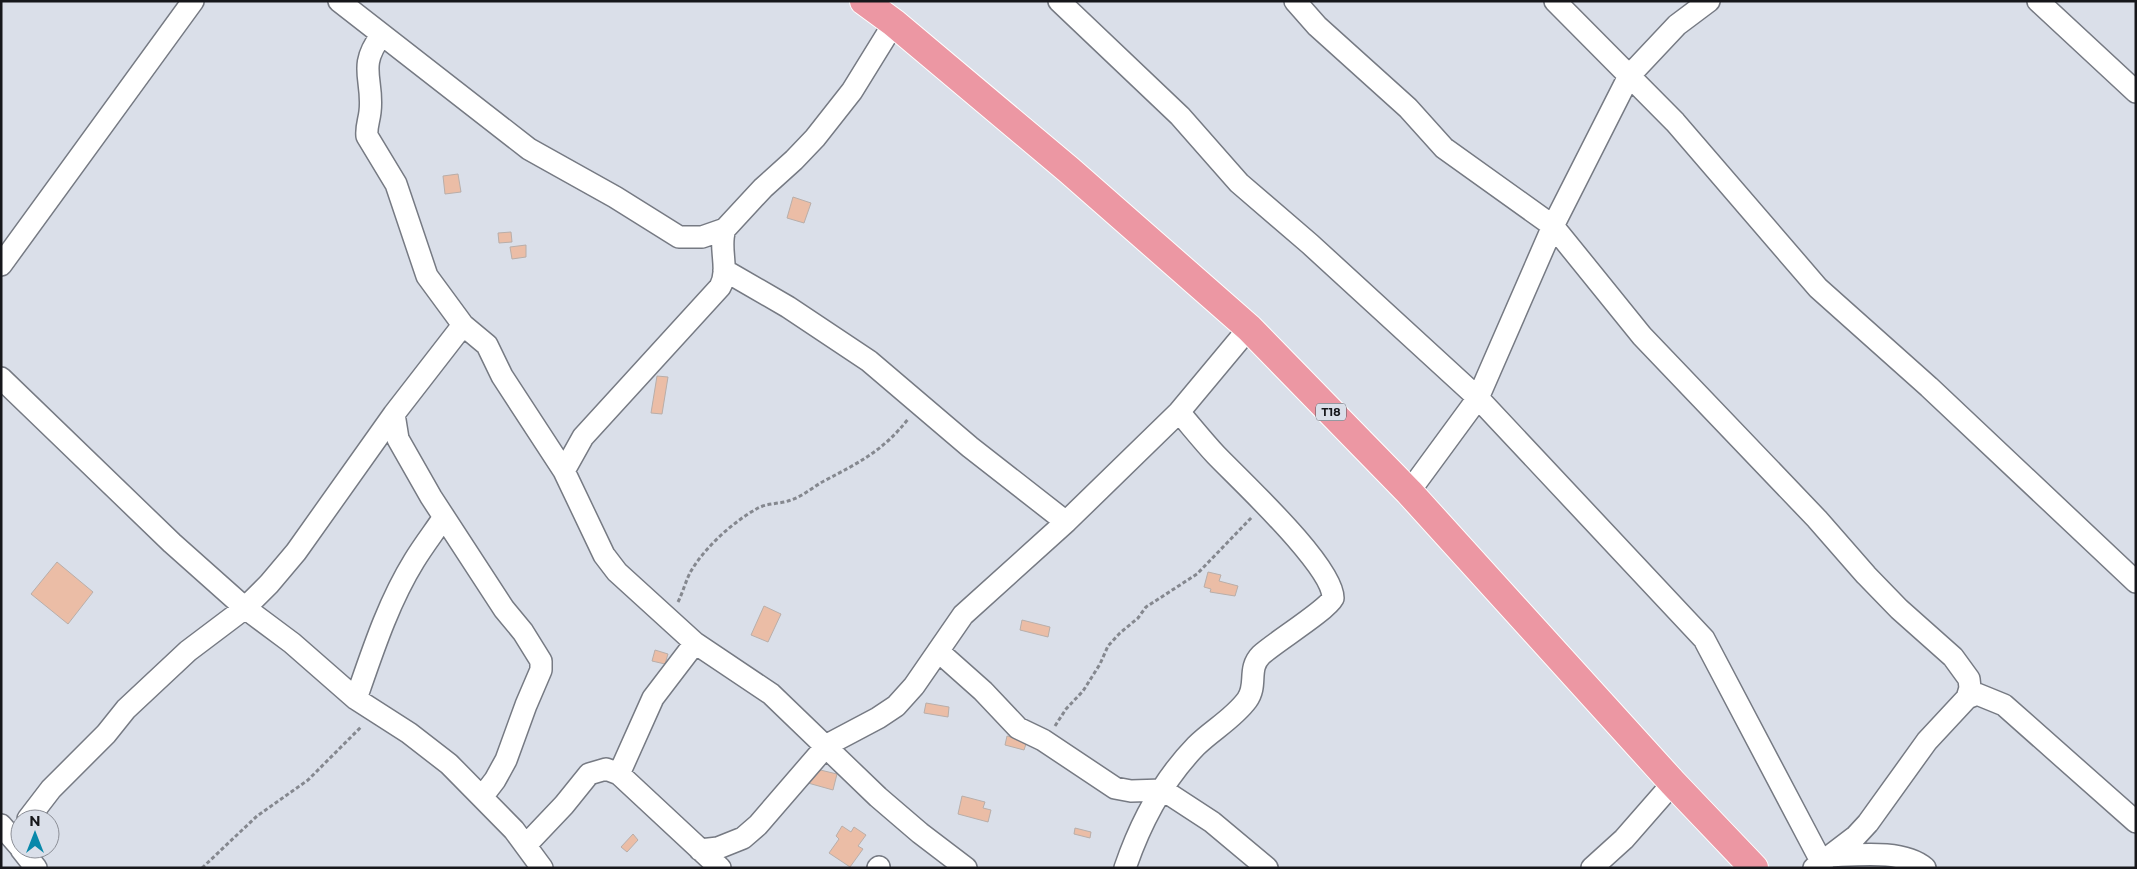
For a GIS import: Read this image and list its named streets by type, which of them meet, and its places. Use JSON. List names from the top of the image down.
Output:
{
  "streets": {
    "highway": ["T18"]
  },
  "north": "top"
}
